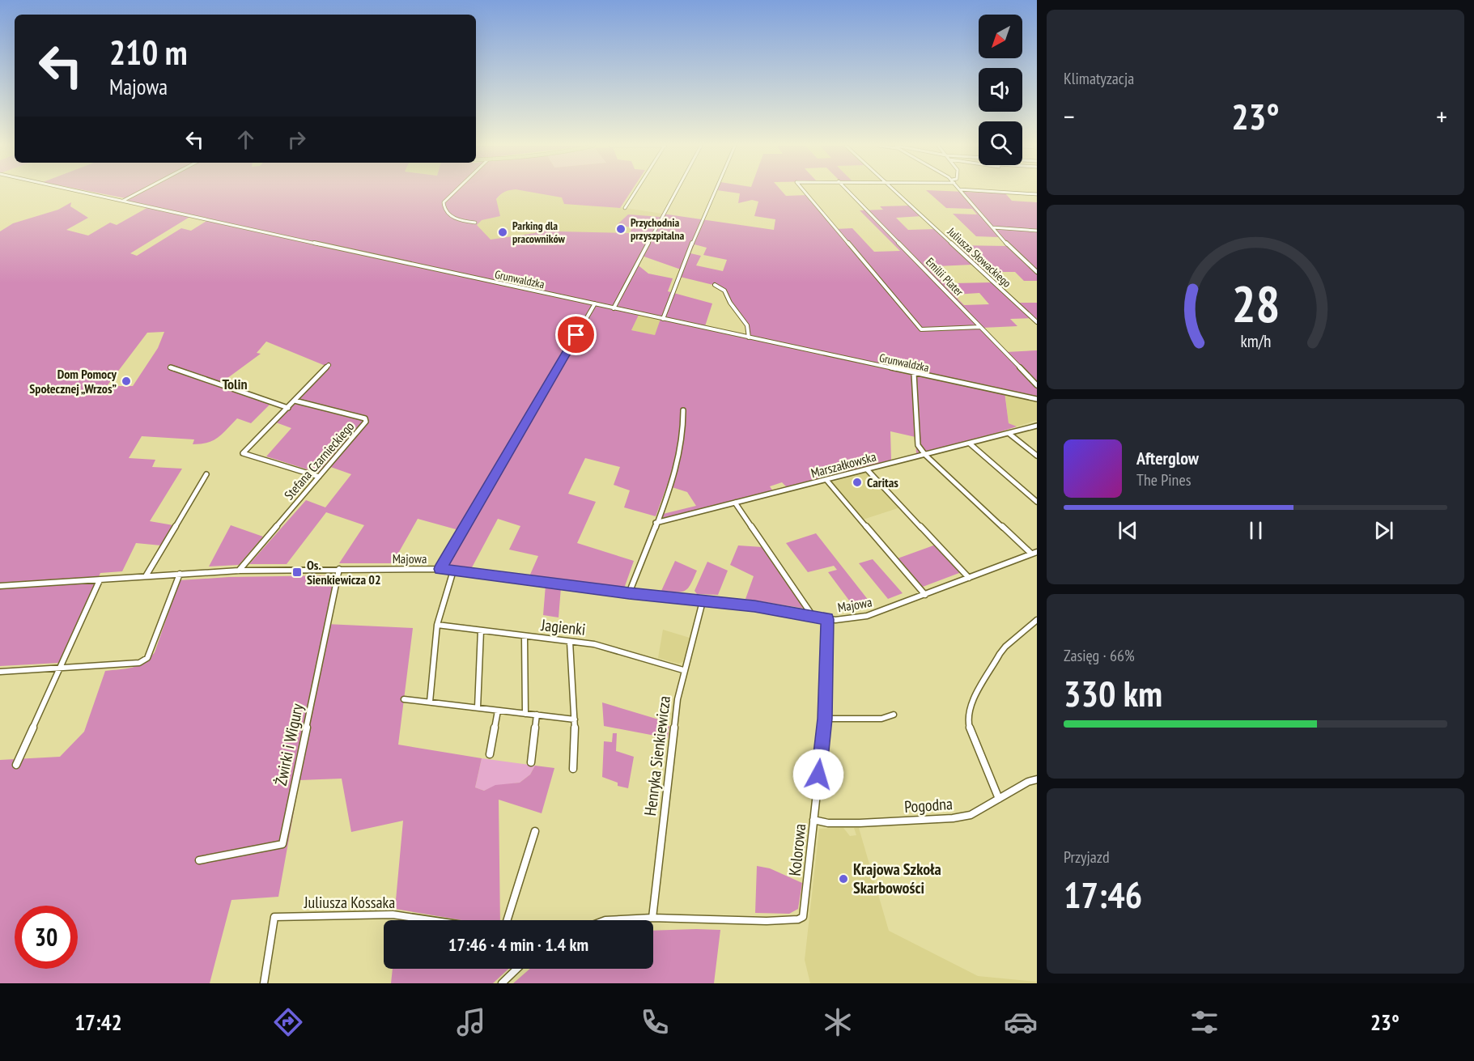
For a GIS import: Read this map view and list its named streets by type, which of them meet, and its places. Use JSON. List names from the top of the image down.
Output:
{
  "streets": {
    "street": [
      "Juliusza Słowackiego",
      "Emilii Plater",
      "Grunwaldzka",
      "Stefana Czarnieckiego",
      "Marszałkowska",
      "Majowa",
      "Jagienki",
      "Żwirki i Wigury",
      "Henryka Sienkiewicza",
      "Pogodna",
      "Kolorowa",
      "Juliusza Kossaka"
    ]
  },
  "crossings": [
    ["Stefana Czarnieckiego", "Majowa"],
    ["Majowa", "Żwirki i Wigury"],
    ["Majowa", "Henryka Sienkiewicza"],
    ["Majowa", "Kolorowa"],
    ["Jagienki", "Henryka Sienkiewicza"],
    ["Henryka Sienkiewicza", "Kolorowa"],
    ["Pogodna", "Kolorowa"]
  ],
  "districts": ["Tolin"],
  "places": {
    "other": [
      "Przychodnia przyszpitalna",
      "Parking dla pracowników",
      "Dom Pomocy Społecznej „Wrzos”",
      "Caritas",
      "Krajowa Szkoła Skarbowości"
    ],
    "transit": ["Os. Sienkiewicza 02"]
  },
  "north": "bottom left",
  "page": {
    "tile": [
      "Klimatyzacja",
      ["Zasięg · 66%", "330 km"],
      ["Przyjazd", "17:46"]
    ],
    "turn": ["210 m", "Majowa"],
    "heat": ["−", "23°", "+"],
    "song": ["Afterglow", "The Pines"],
    "limit": "30",
    "trip": "17:46 · 4 min · 1.4 km",
    "tabs": ["17:42", "23°"],
    "gauge": ["28", "km/h"]
  }
}
